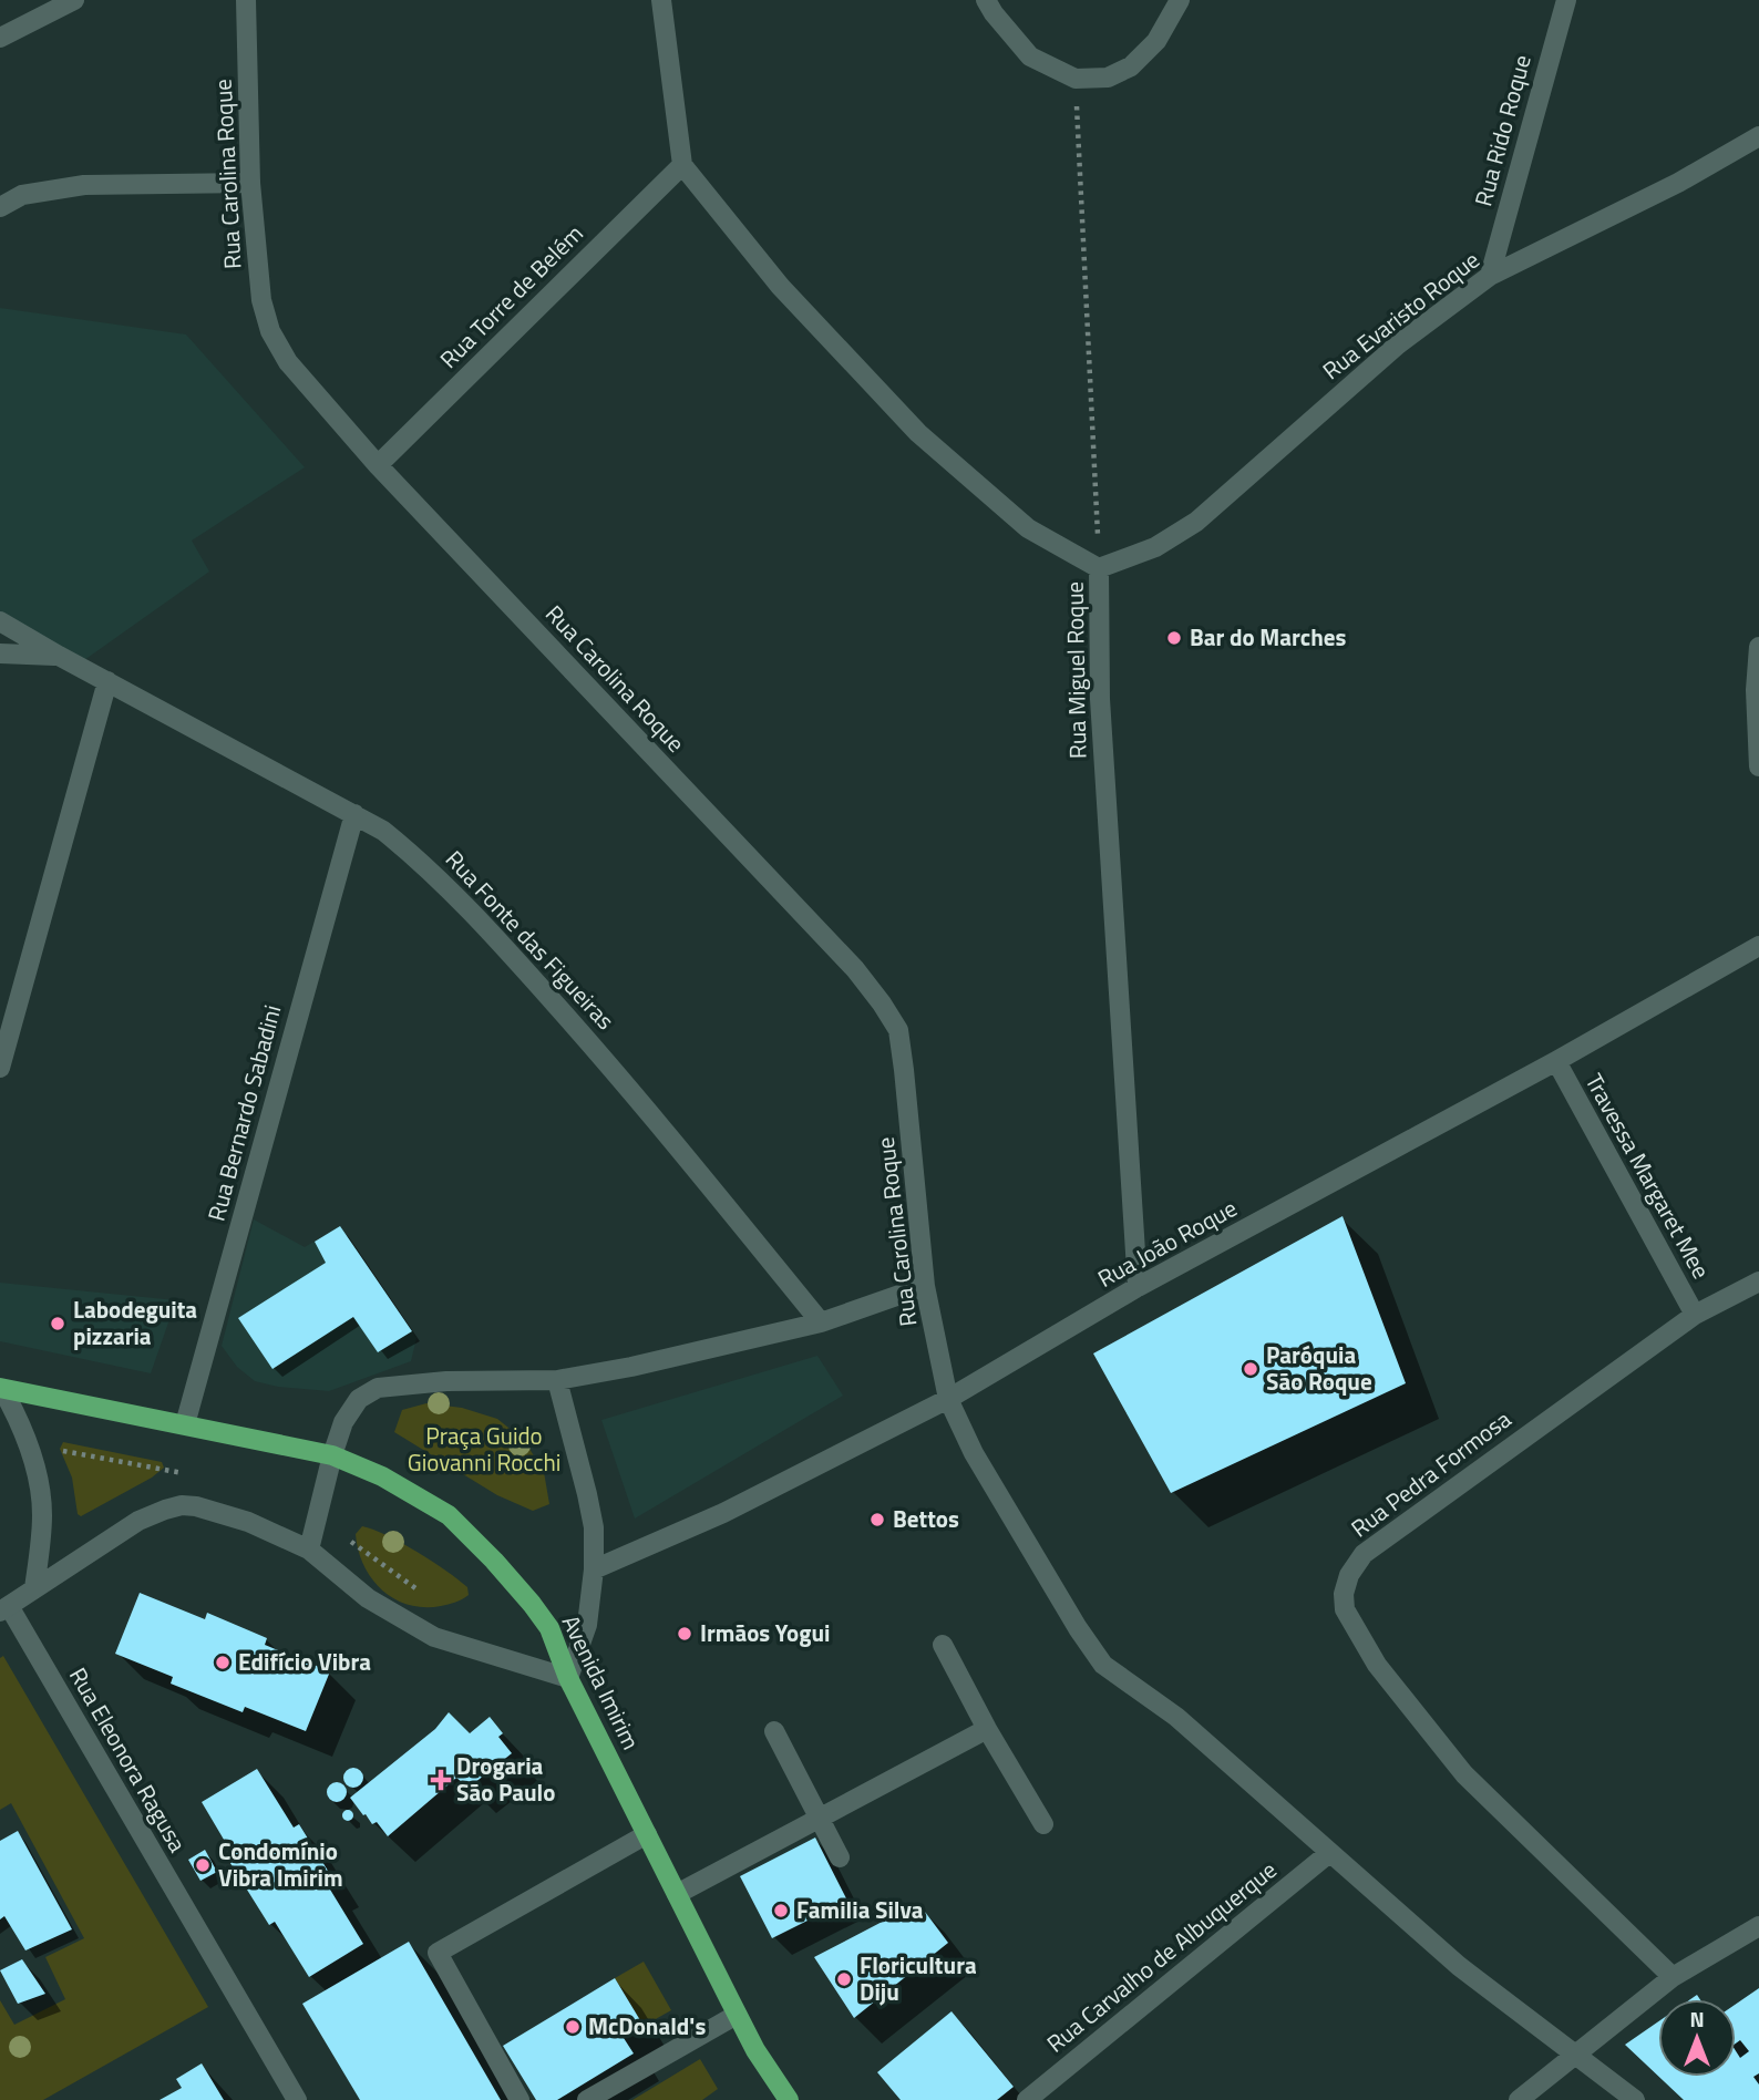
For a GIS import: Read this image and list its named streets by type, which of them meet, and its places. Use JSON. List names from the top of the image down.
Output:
{
  "streets": {
    "main road": ["Avenida Imirim"],
    "street": [
      "Rua Rido Roque",
      "Rua Carolina Roque",
      "Rua Torre de Belém",
      "Rua Evaristo Roque",
      "Rua Miguel Roque",
      "Rua Fonte das Figueiras",
      "Rua Bernardo Sabadini",
      "Travessa Margaret Mee",
      "Rua João Roque",
      "Rua Pedra Formosa",
      "Rua Eleonora Ragusa",
      "Rua Carvalho de Albuquerque"
    ]
  },
  "crossings": [
    ["Rua Rido Roque", "Rua Evaristo Roque"],
    ["Rua Carolina Roque", "Rua Torre de Belém"],
    ["Rua Carolina Roque", "Rua João Roque"],
    ["Rua Carolina Roque", "Rua Carvalho de Albuquerque"],
    ["Rua Torre de Belém", "Rua Miguel Roque"],
    ["Rua Evaristo Roque", "Rua Miguel Roque"],
    ["Rua Miguel Roque", "Rua João Roque"],
    ["Rua Fonte das Figueiras", "Rua Bernardo Sabadini"],
    ["Rua Bernardo Sabadini", "Avenida Imirim"],
    ["Travessa Margaret Mee", "Rua João Roque"],
    ["Travessa Margaret Mee", "Rua Pedra Formosa"]
  ],
  "parks": ["Praça Guido Giovanni Rocchi"],
  "places": {
    "other": [
      "Bar do Marches",
      "Labodeguita pizzaria",
      "Paróquia São Roque",
      "Bettos",
      "Irmãos Yogui",
      "Edifício Vibra",
      "Condomínio Vibra Imirim",
      "Familia Silva",
      "Floricultura Diju",
      "McDonald's"
    ],
    "health": ["Drogaria São Paulo"]
  },
  "north": "top"
}
